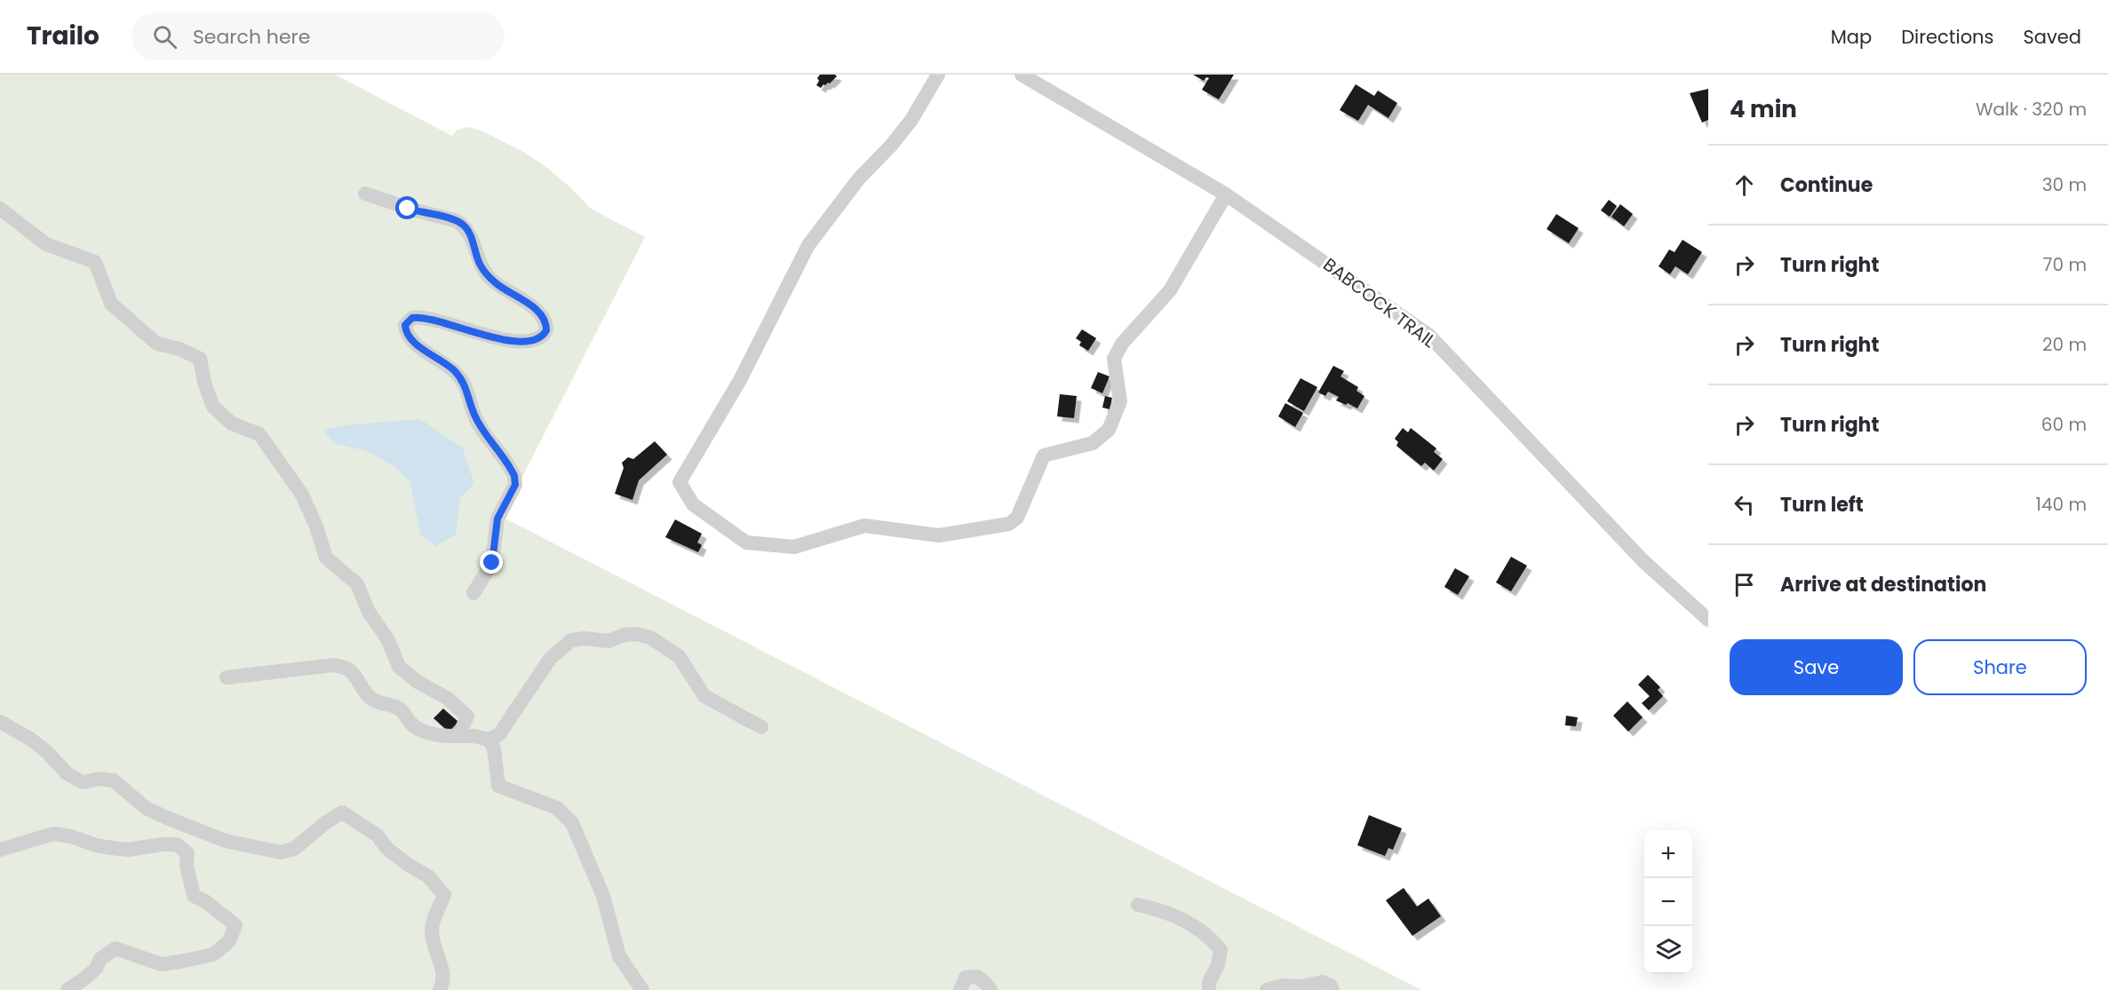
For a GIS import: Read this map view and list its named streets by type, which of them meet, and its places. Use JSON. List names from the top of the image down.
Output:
{
  "streets": {
    "street": ["BABCOCK TRAIL"]
  },
  "page": {
    "header": "Trailo",
    "search": "Search here",
    "nav": ["Map", "Directions", "Saved"],
    "heading": ["4 min", "Walk · 320 m"],
    "list": [
      ["Continue", "30 m"],
      ["Turn right", "70 m"],
      ["Turn right", "20 m"],
      ["Turn right", "60 m"],
      ["Turn left", "140 m"],
      "Arrive at destination"
    ],
    "buttons": ["Save", "Share"],
    "map_buttons": ["+", "−"]
  }
}
